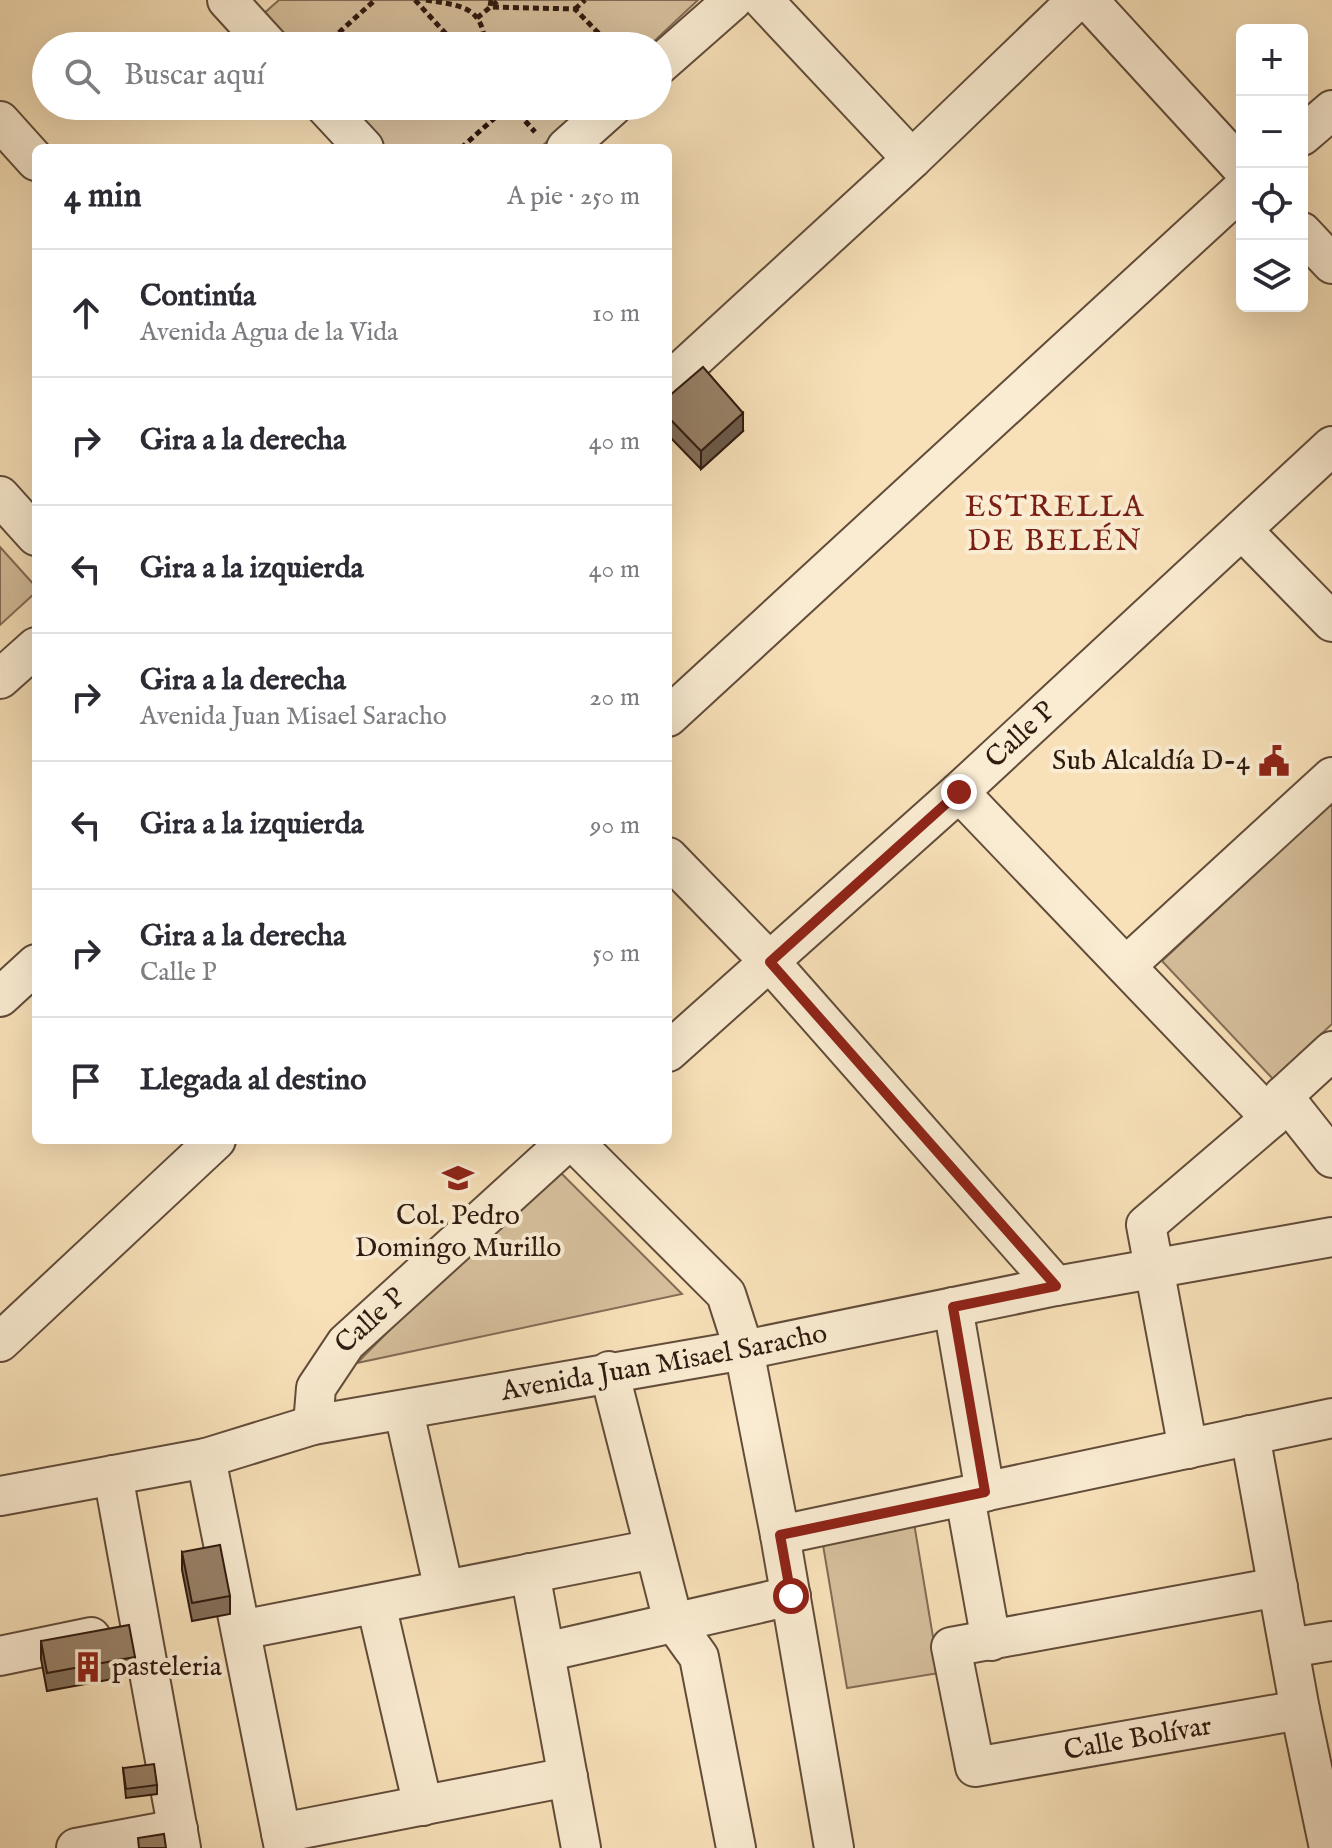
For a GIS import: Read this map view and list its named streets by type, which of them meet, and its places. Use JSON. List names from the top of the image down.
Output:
{
  "streets": {
    "street": ["Calle P", "Avenida Juan Misael Saracho", "Calle Bolívar"]
  },
  "crossings": [
    ["Calle P", "Avenida Juan Misael Saracho"]
  ],
  "districts": ["ESTRELLA DE BELÉN"],
  "places": {
    "public building": ["Sub Alcaldía D-4"],
    "school or university": ["Col. Pedro Domingo Murillo"],
    "building": ["pasteleria"]
  },
  "page": {
    "map_buttons": ["+", "−"],
    "search": "Buscar aquí",
    "heading": ["4 min", "A pie · 250 m"],
    "list": [
      ["Continúa", "Avenida Agua de la Vida", "10 m"],
      ["Gira a la derecha", "40 m"],
      ["Gira a la izquierda", "40 m"],
      ["Gira a la derecha", "Avenida Juan Misael Saracho", "20 m"],
      ["Gira a la izquierda", "90 m"],
      ["Gira a la derecha", "Calle P", "50 m"],
      "Llegada al destino"
    ]
  }
}
